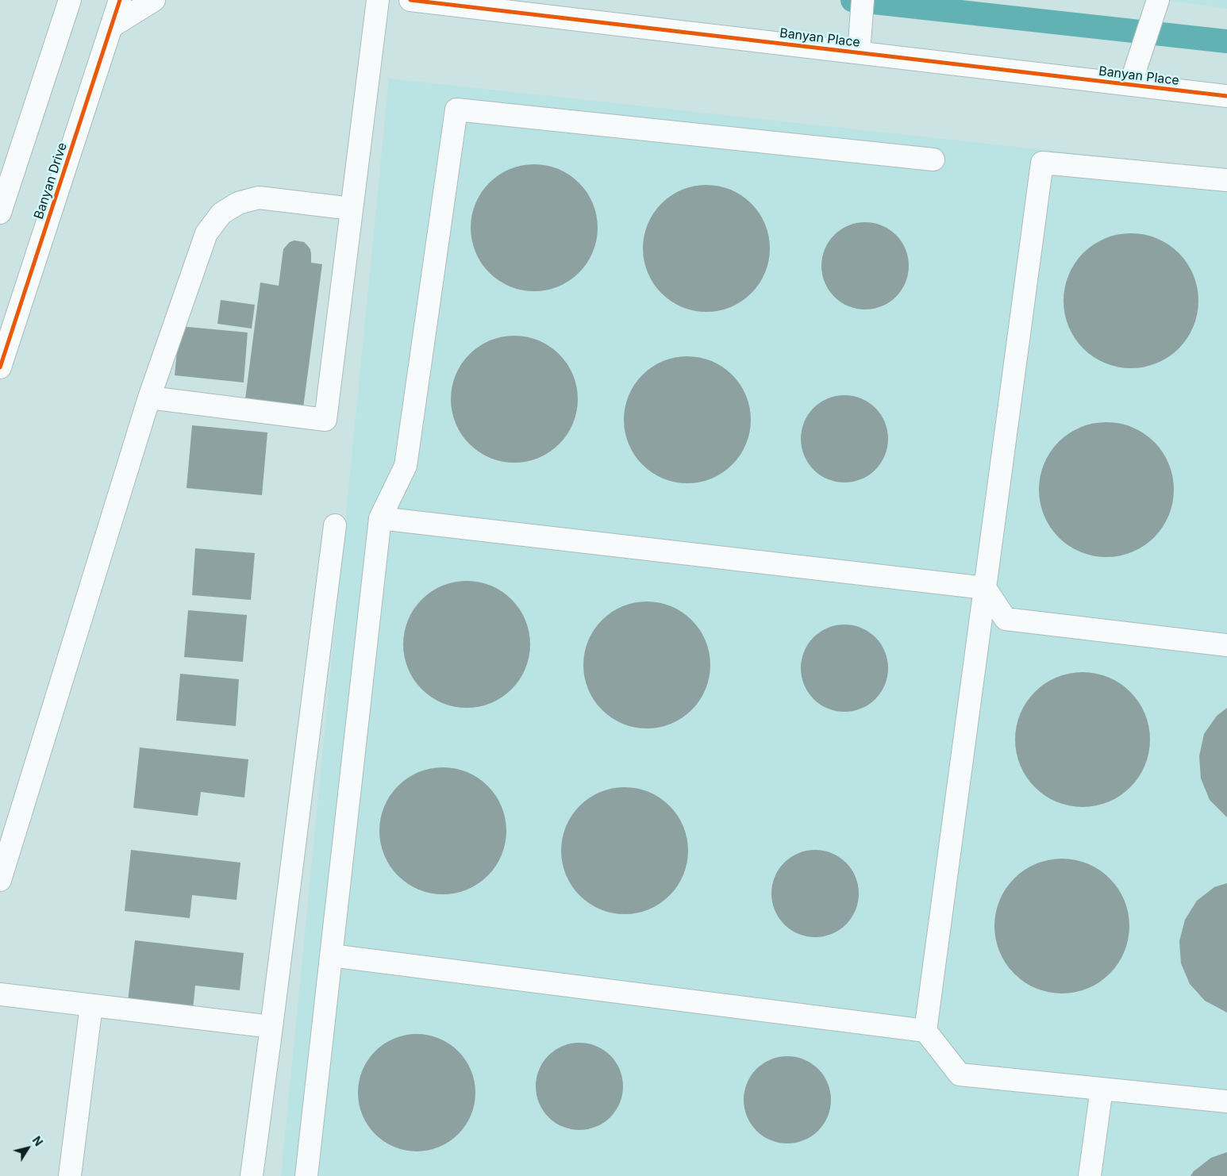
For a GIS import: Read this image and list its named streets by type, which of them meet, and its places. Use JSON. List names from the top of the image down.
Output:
{
  "streets": {
    "street": ["Banyan Place", "Banyan Drive"]
  },
  "north": "top right"
}
